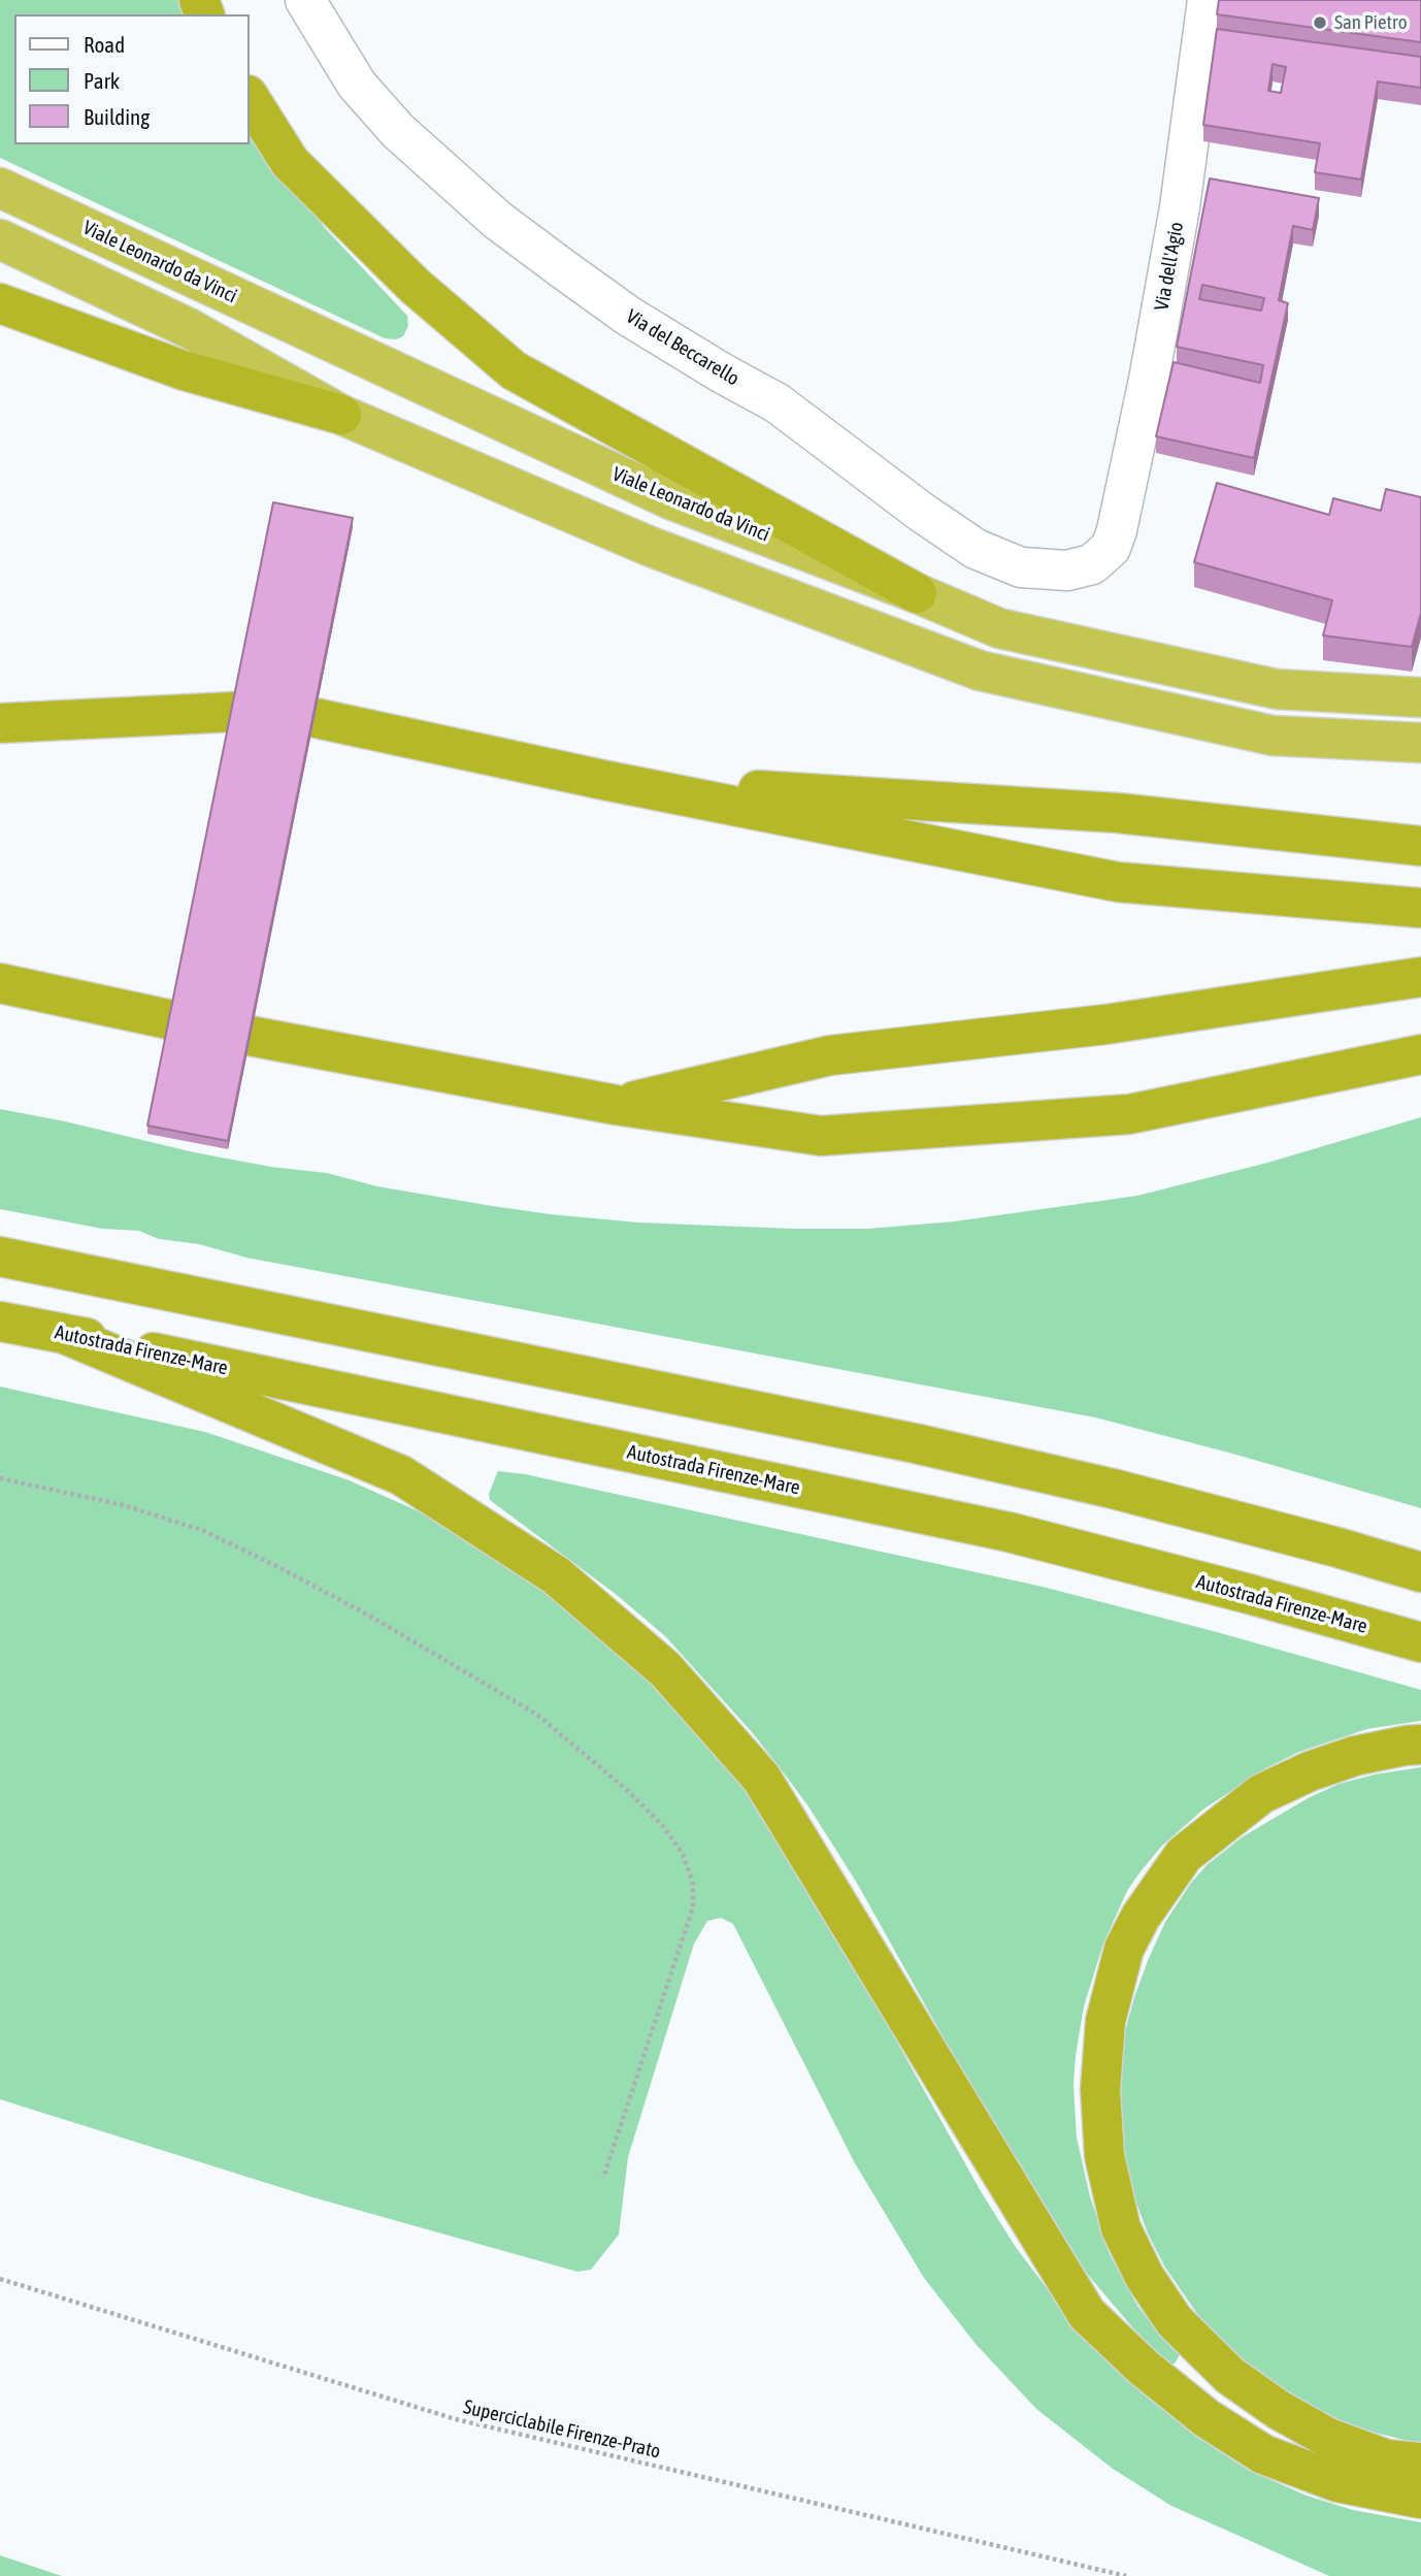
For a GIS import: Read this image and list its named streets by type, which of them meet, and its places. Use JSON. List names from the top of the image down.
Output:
{
  "streets": {
    "highway": ["Viale Leonardo da Vinci", "Autostrada Firenze-Mare"],
    "street": ["Via dell'Agio", "Via del Beccarello"],
    "path": ["Superciclabile Firenze-Prato"]
  },
  "crossings": [
    ["Via dell'Agio", "Via del Beccarello"]
  ],
  "places": ["San Pietro"],
  "legend": ["Road", "Park", "Building"]
}
